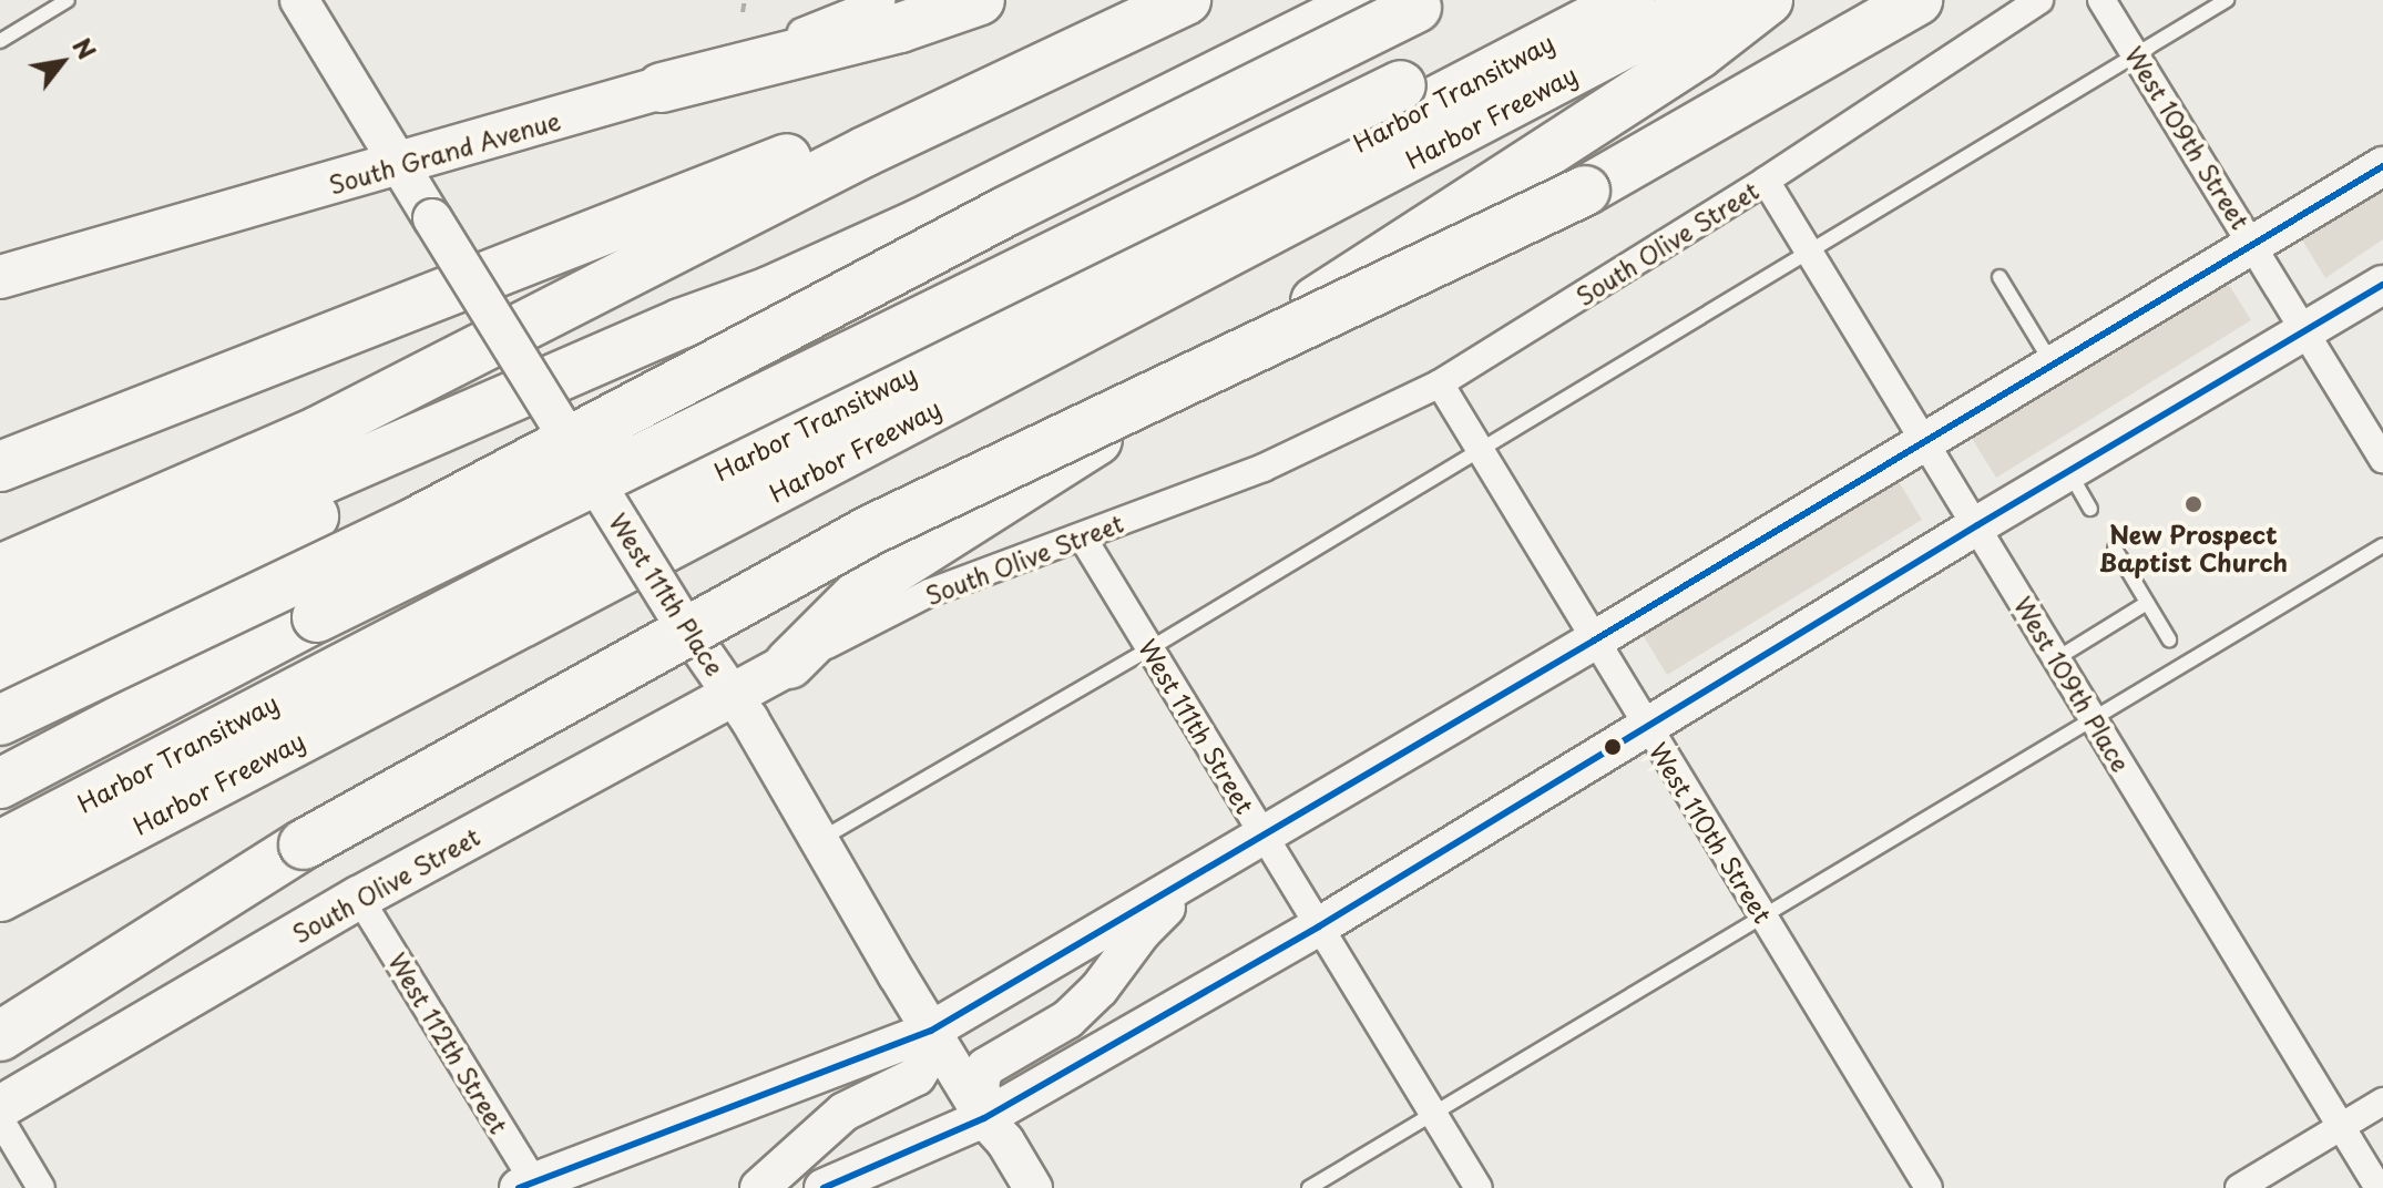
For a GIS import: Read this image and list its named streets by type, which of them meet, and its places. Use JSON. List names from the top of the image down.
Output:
{
  "streets": {
    "highway": ["Harbor Transitway", "Harbor Freeway"],
    "main road": ["South Grand Avenue", "South Olive Street", "West 111th Place"],
    "street": [
      "West 109th Street",
      "West 109th Place",
      "West 111th Street",
      "West 110th Street",
      "West 112th Street"
    ]
  },
  "crossings": [
    ["South Grand Avenue", "West 111th Place"],
    ["South Olive Street", "West 111th Place"],
    ["South Olive Street", "West 109th Place"],
    ["South Olive Street", "West 111th Street"],
    ["South Olive Street", "West 110th Street"],
    ["South Olive Street", "West 112th Street"]
  ],
  "places": ["New Prospect Baptist Church"],
  "north": "top right"
}
